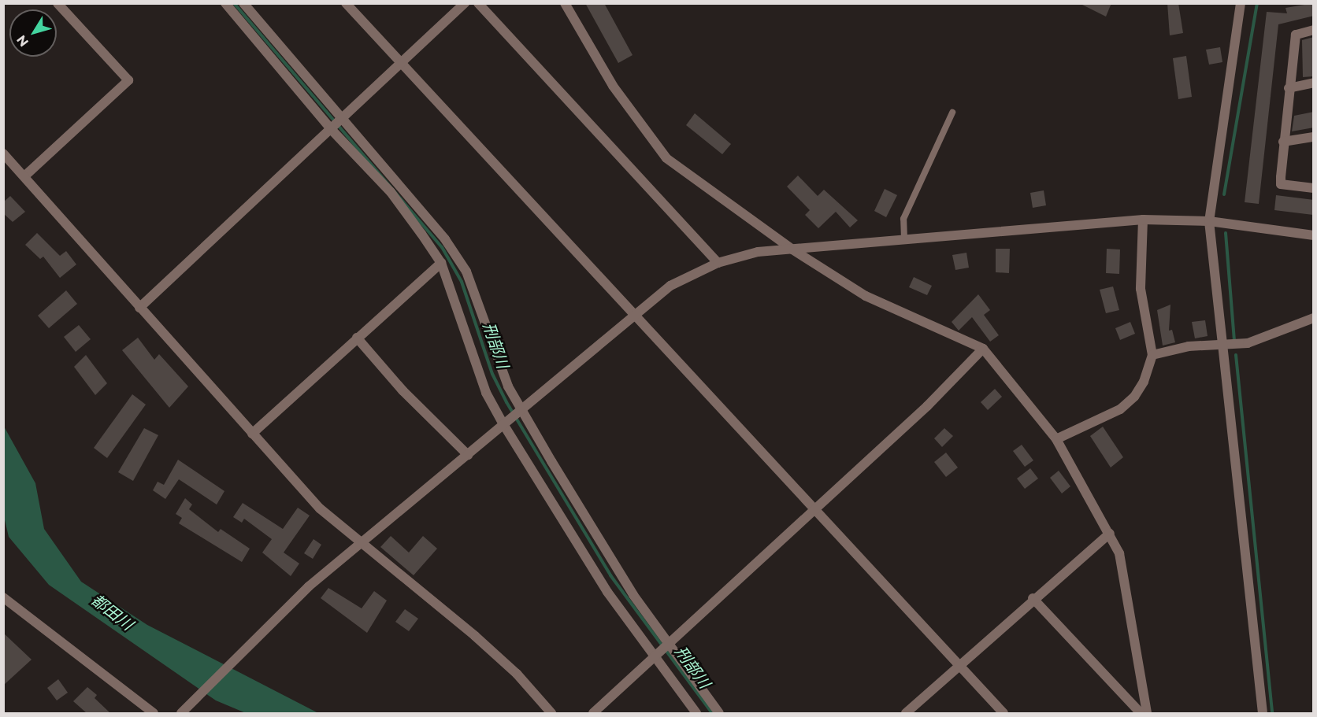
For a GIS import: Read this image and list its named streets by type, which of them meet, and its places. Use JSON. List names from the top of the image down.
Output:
{
  "water": ["刑部川", "都田川"],
  "north": "bottom left"
}
